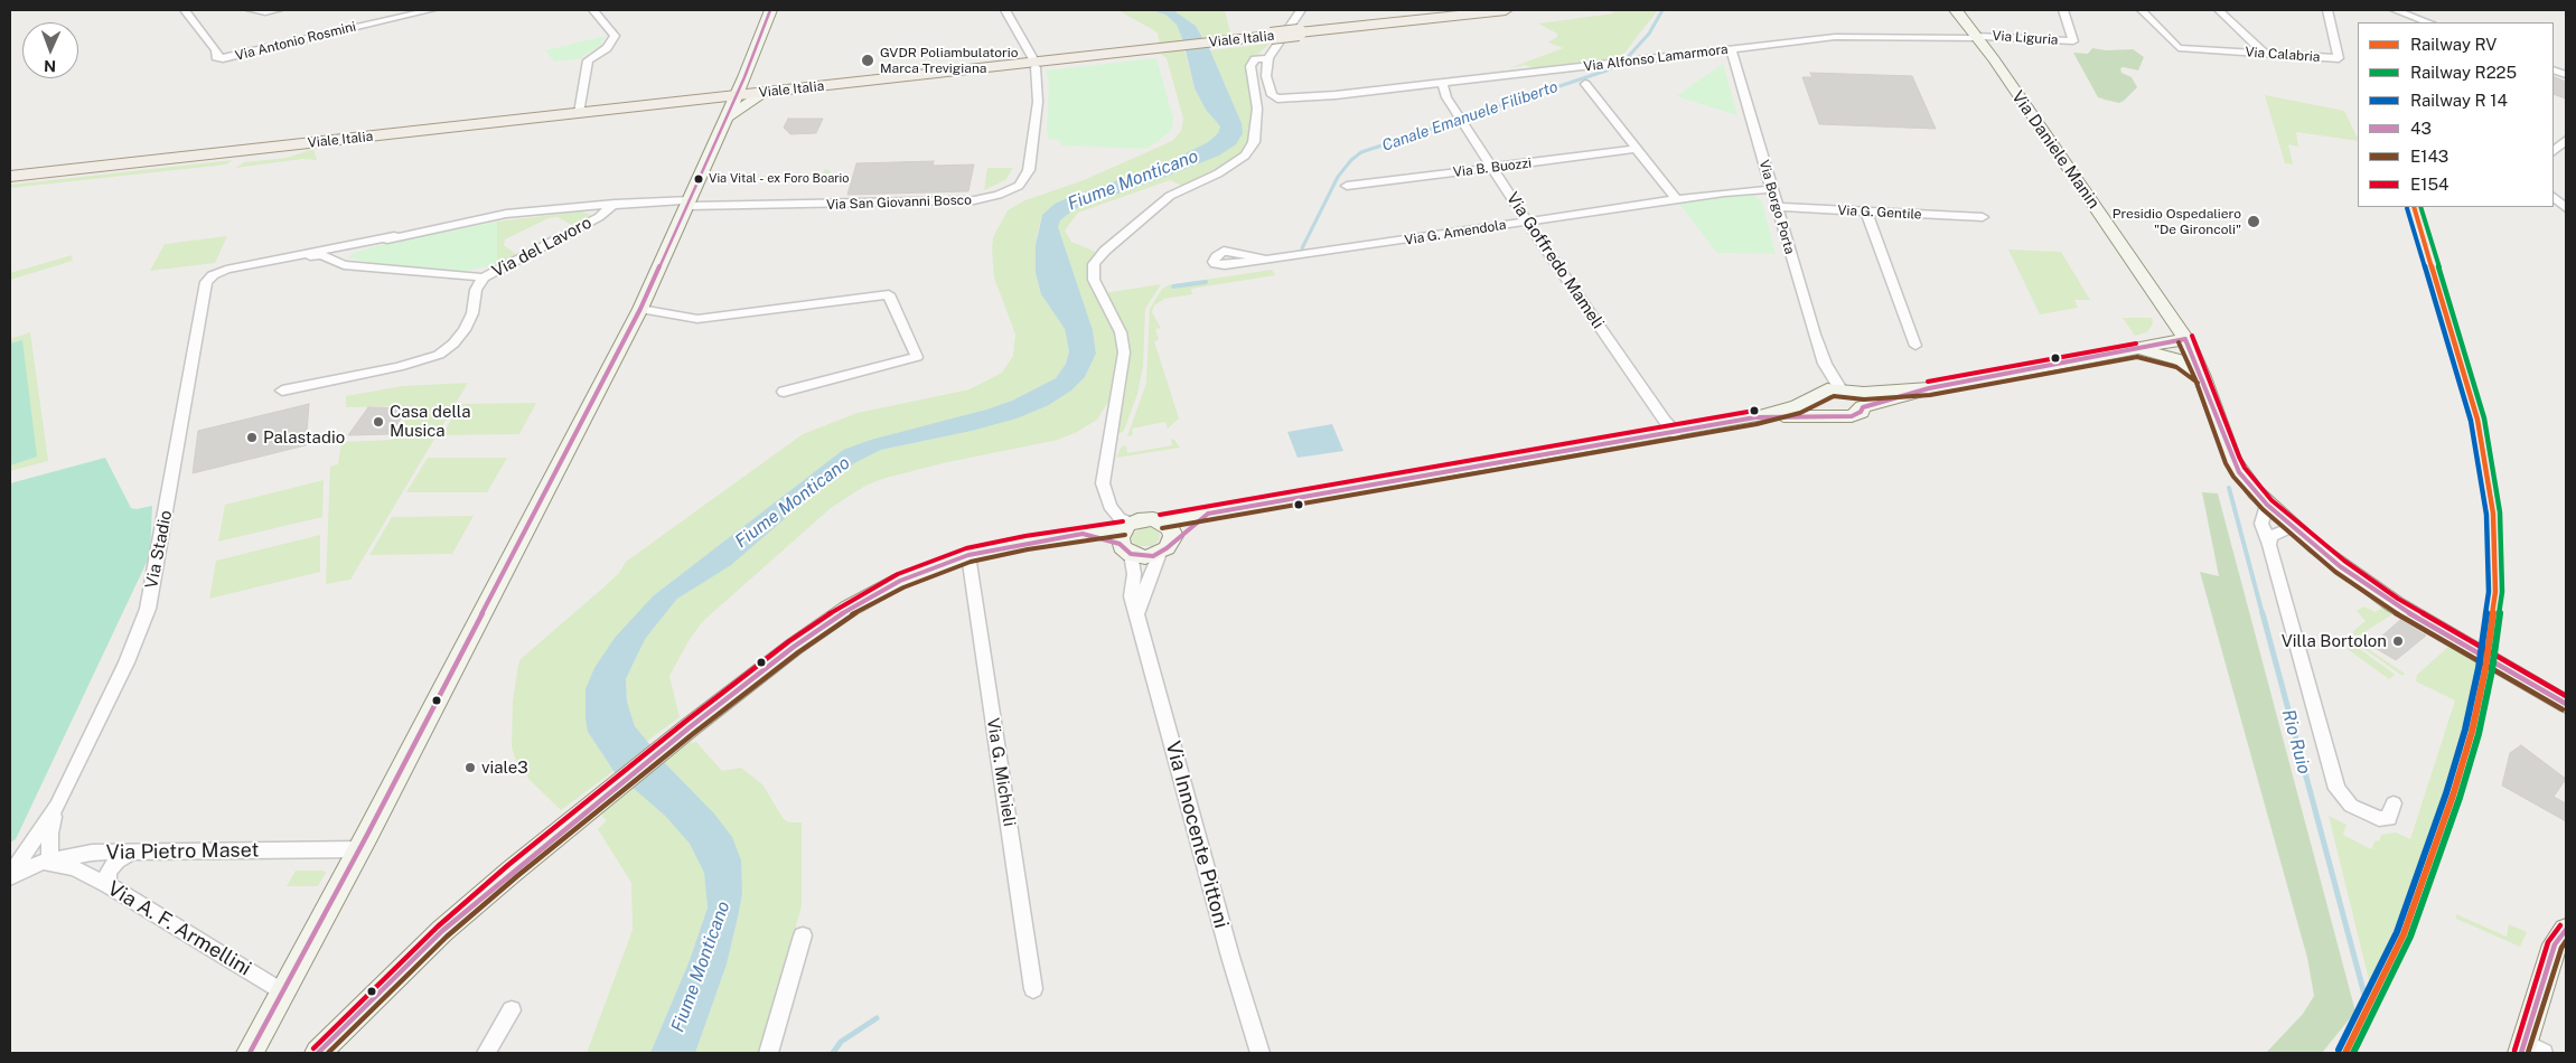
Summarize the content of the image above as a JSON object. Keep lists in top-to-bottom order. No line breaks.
{"streets":{"main road":["Viale Italia"],"street":["Via Liguria","Via Antonio Rosmini","Via Calabria","Via Alfonso Lamarmora","Via Daniele Manin","Via B. Buozzi","Via San Giovanni Bosco","Via Borgo Porta","Via G. Gentile","Via G. Amendola","Via del Lavoro","Via Goffredo Mameli","Via Stadio","Via G. Michieli","Via Innocente Pittoni","Via Pietro Maset","Via A. F. Armellini"]},"crossings":[["Via Liguria","Via Alfonso Lamarmora"],["Via Liguria","Via Daniele Manin"],["Via Alfonso Lamarmora","Via Daniele Manin"],["Via Alfonso Lamarmora","Via Borgo Porta"],["Via Alfonso Lamarmora","Via Goffredo Mameli"],["Via B. Buozzi","Via Goffredo Mameli"],["Via San Giovanni Bosco","Via del Lavoro"],["Via Borgo Porta","Via G. Gentile"],["Via Borgo Porta","Via G. Amendola"],["Via G. Amendola","Via Goffredo Mameli"],["Via Stadio","Via Pietro Maset"],["Via Stadio","Via A. F. Armellini"],["Via Pietro Maset","Via A. F. Armellini"]],"water":["Canale Emanuele Filiberto","Fiume Monticano","Rio Ruio"],"places":["GVDR Poliambulatorio Marca Trevigiana","Via Vital - ex Foro Boario","Presidio Ospedaliero \"De Gironcoli\"","Casa della Musica","Palastadio","Villa Bortolon","viale3"],"lines":["transit line 43","rail line RV","rail line R225","transit line E154","transit line E143"],"legend":["Railway RV","Railway R225","Railway R 14","43","E143","E154"],"north":"bottom"}
